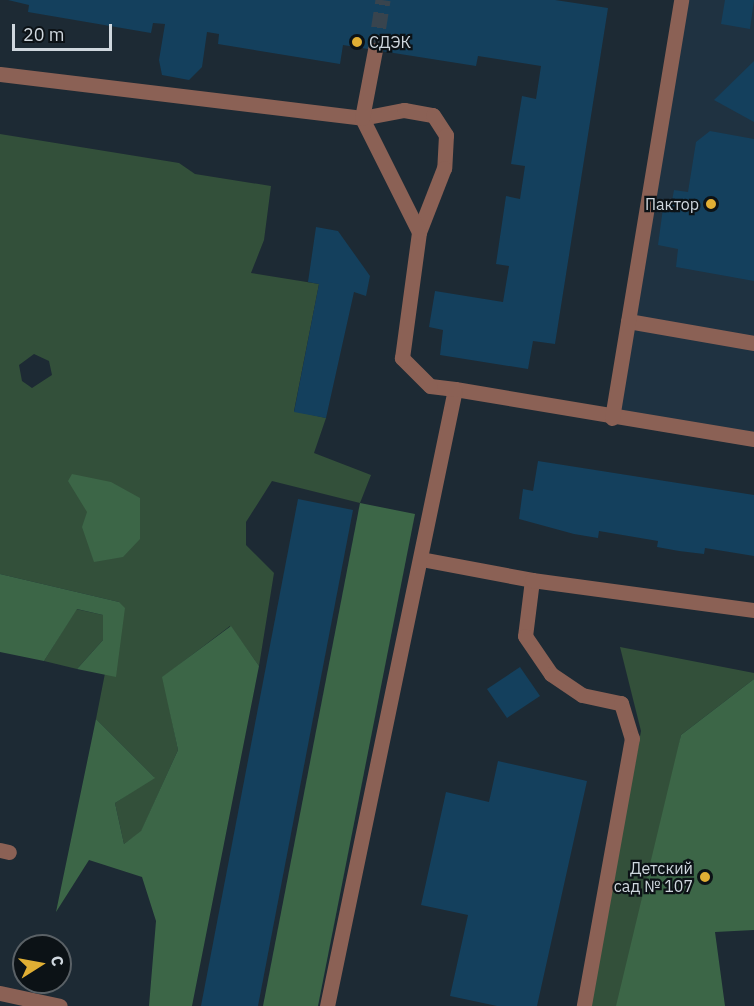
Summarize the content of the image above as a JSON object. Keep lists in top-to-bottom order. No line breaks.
{"places":["СДЭК","Пактор","Детский сад № 107"],"scale_bar":"20 m","north":"right"}
